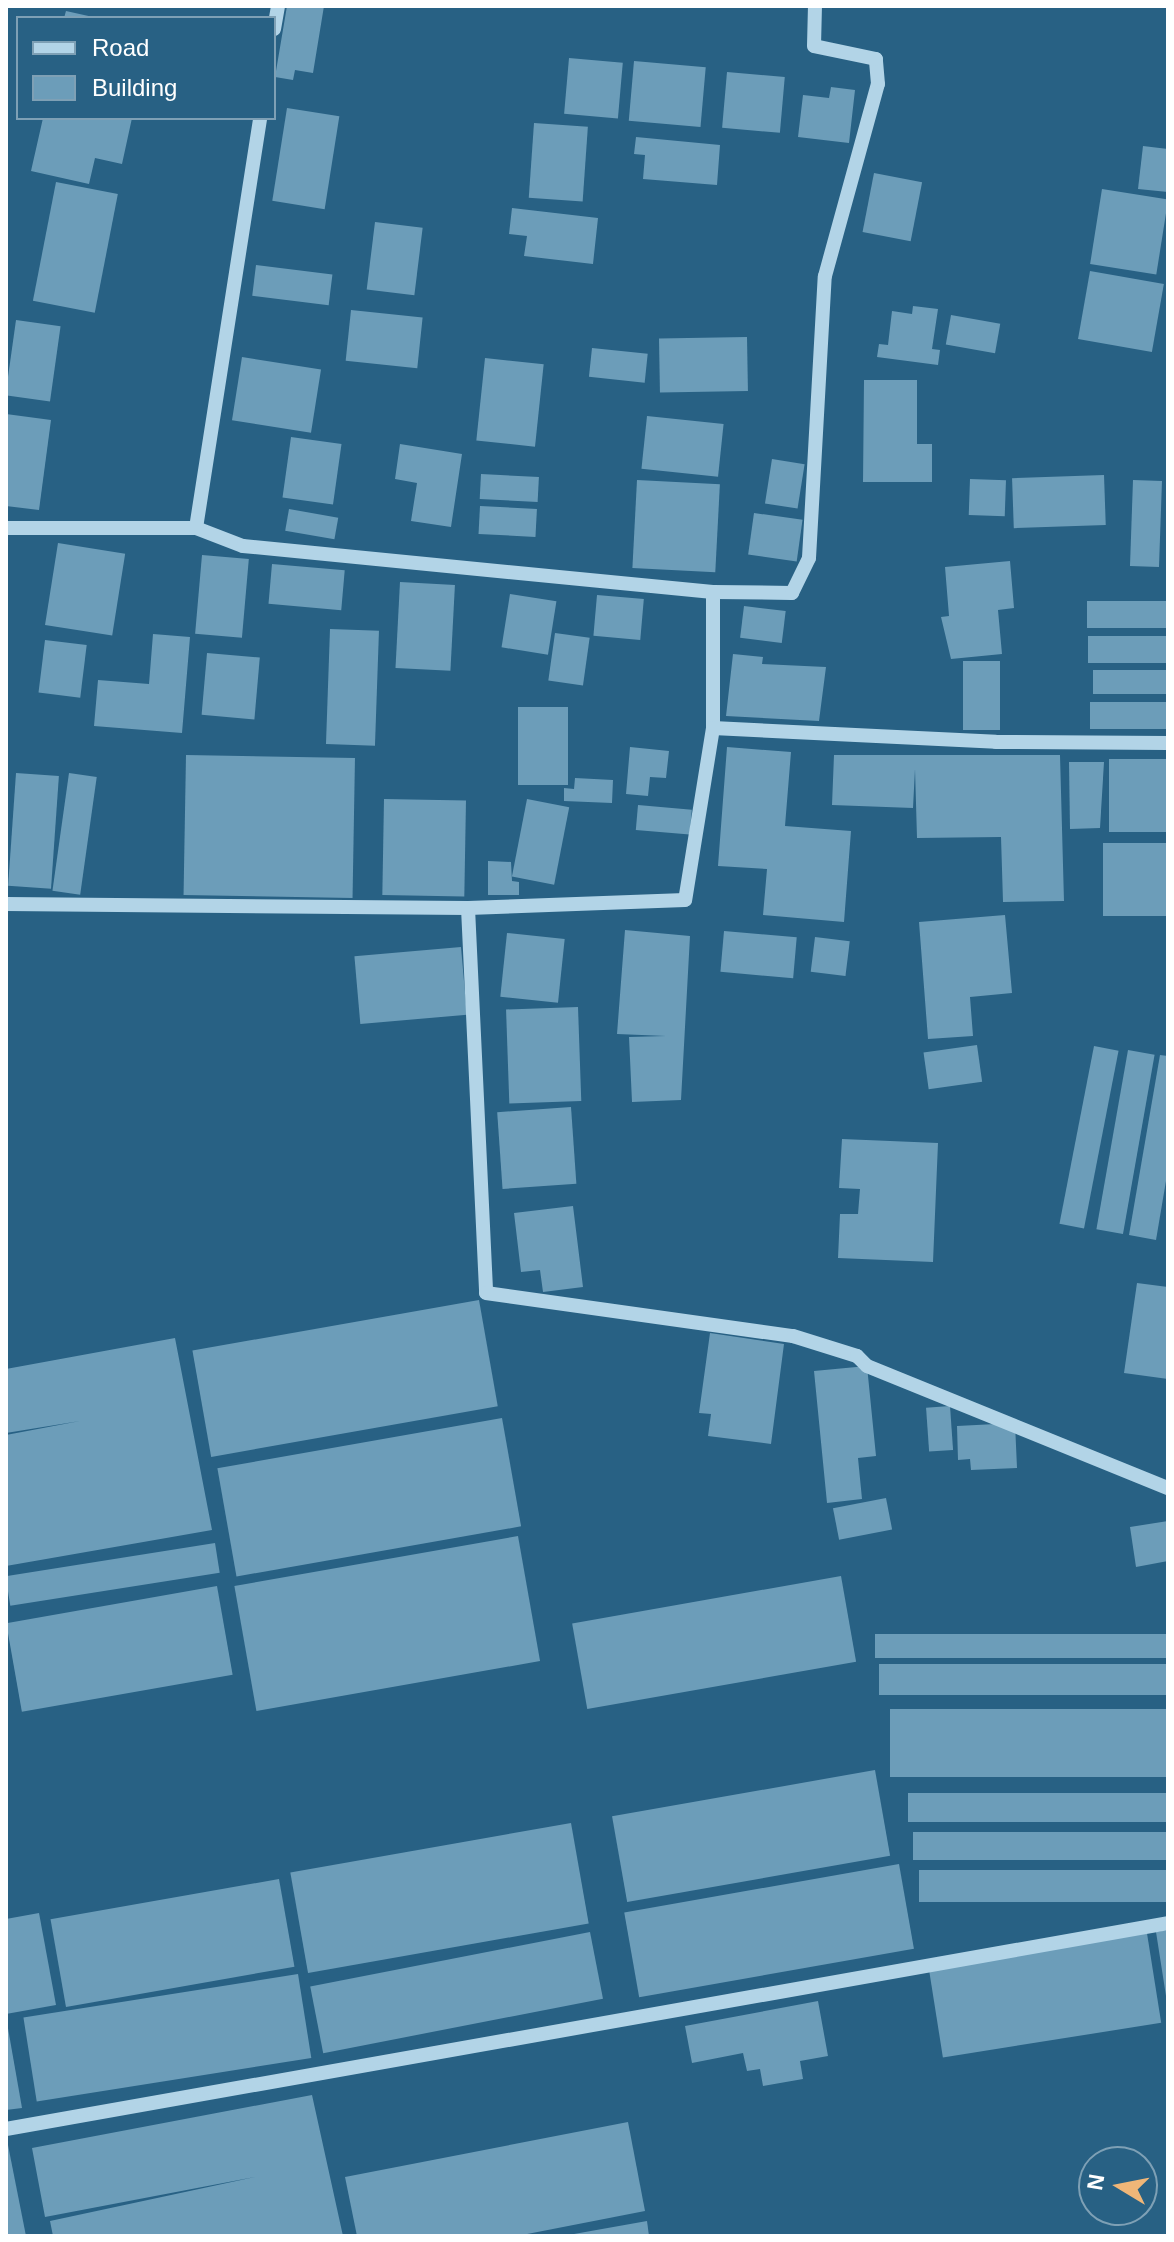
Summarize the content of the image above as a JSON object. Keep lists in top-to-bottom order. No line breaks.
{"legend":["Road","Building"],"north":"left"}
